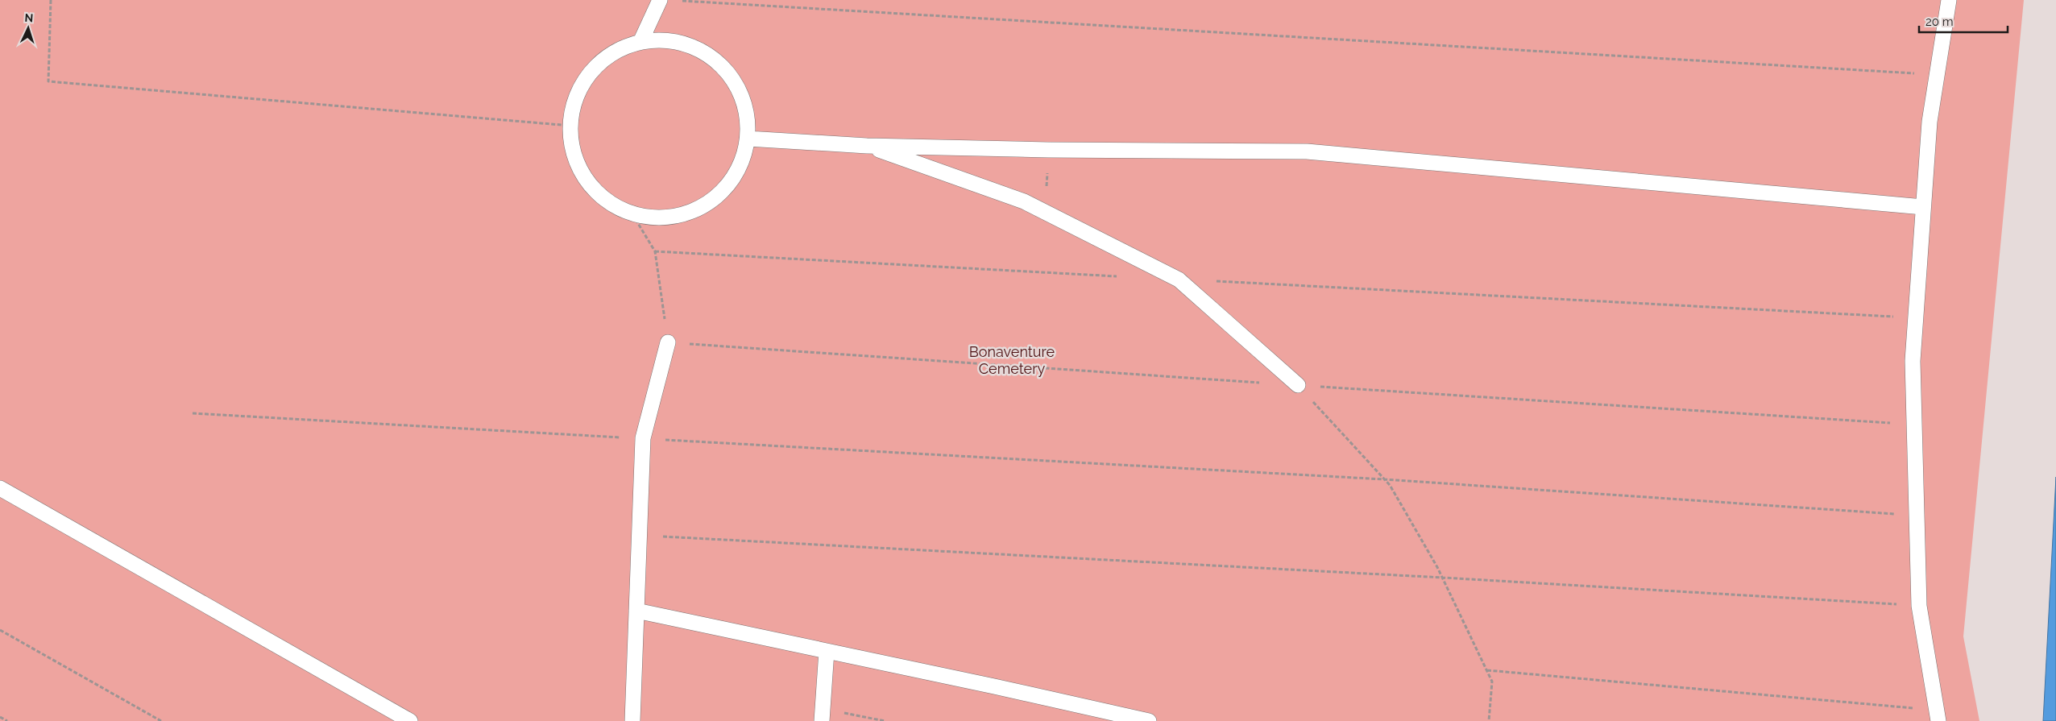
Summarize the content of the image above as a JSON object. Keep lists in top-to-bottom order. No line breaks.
{"parks":["Bonaventure Cemetery"],"scale_bar":"20 m","north":"top"}
